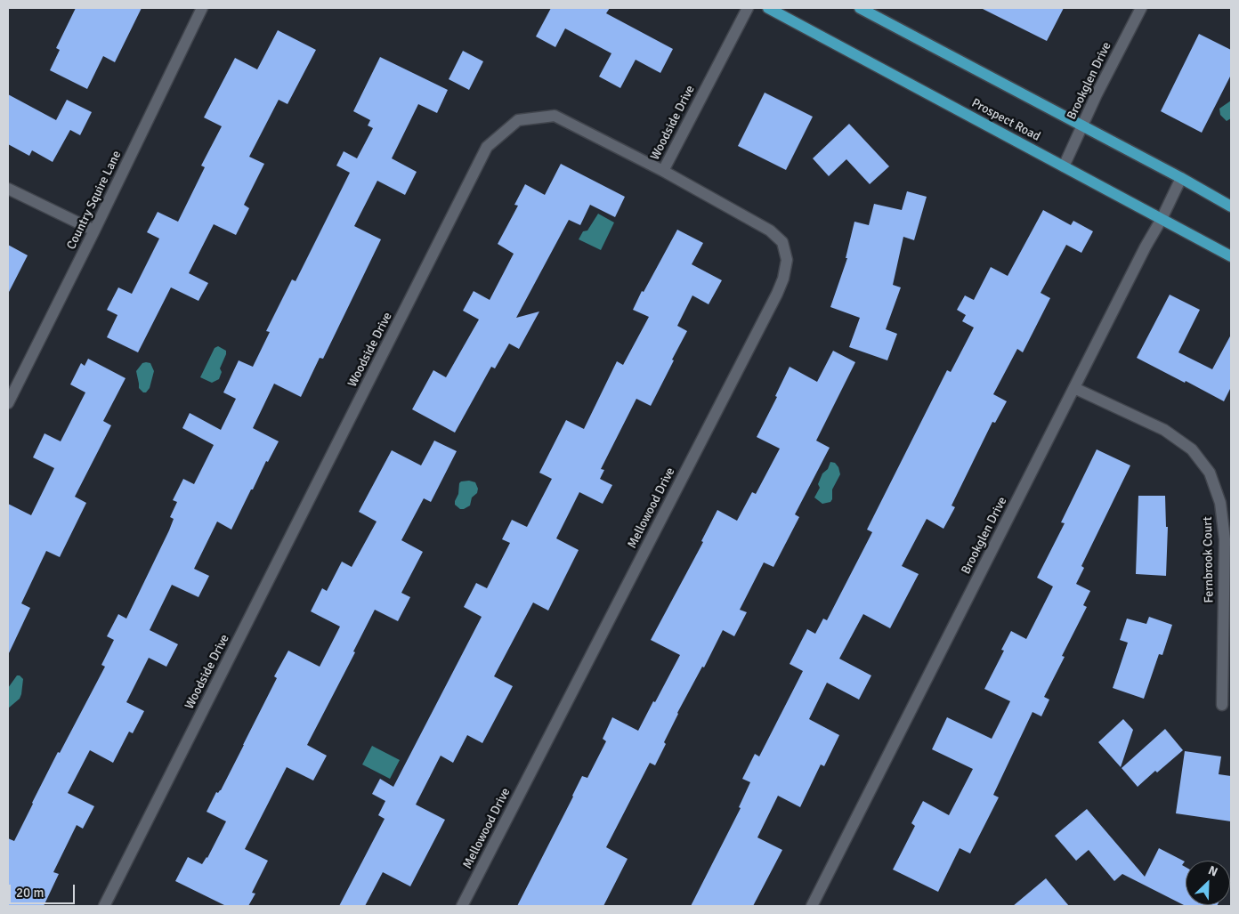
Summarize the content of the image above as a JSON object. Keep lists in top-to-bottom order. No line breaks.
{"streets":{"main road":["Prospect Road"],"street":["Brookglen Drive","Woodside Drive","Country Squire Lane","Mellowood Drive","Fernbrook Court"]},"crossings":[["Brookglen Drive","Prospect Road"],["Brookglen Drive","Fernbrook Court"],["Woodside Drive","Mellowood Drive"]],"scale_bar":"20 m","north":"top right"}
